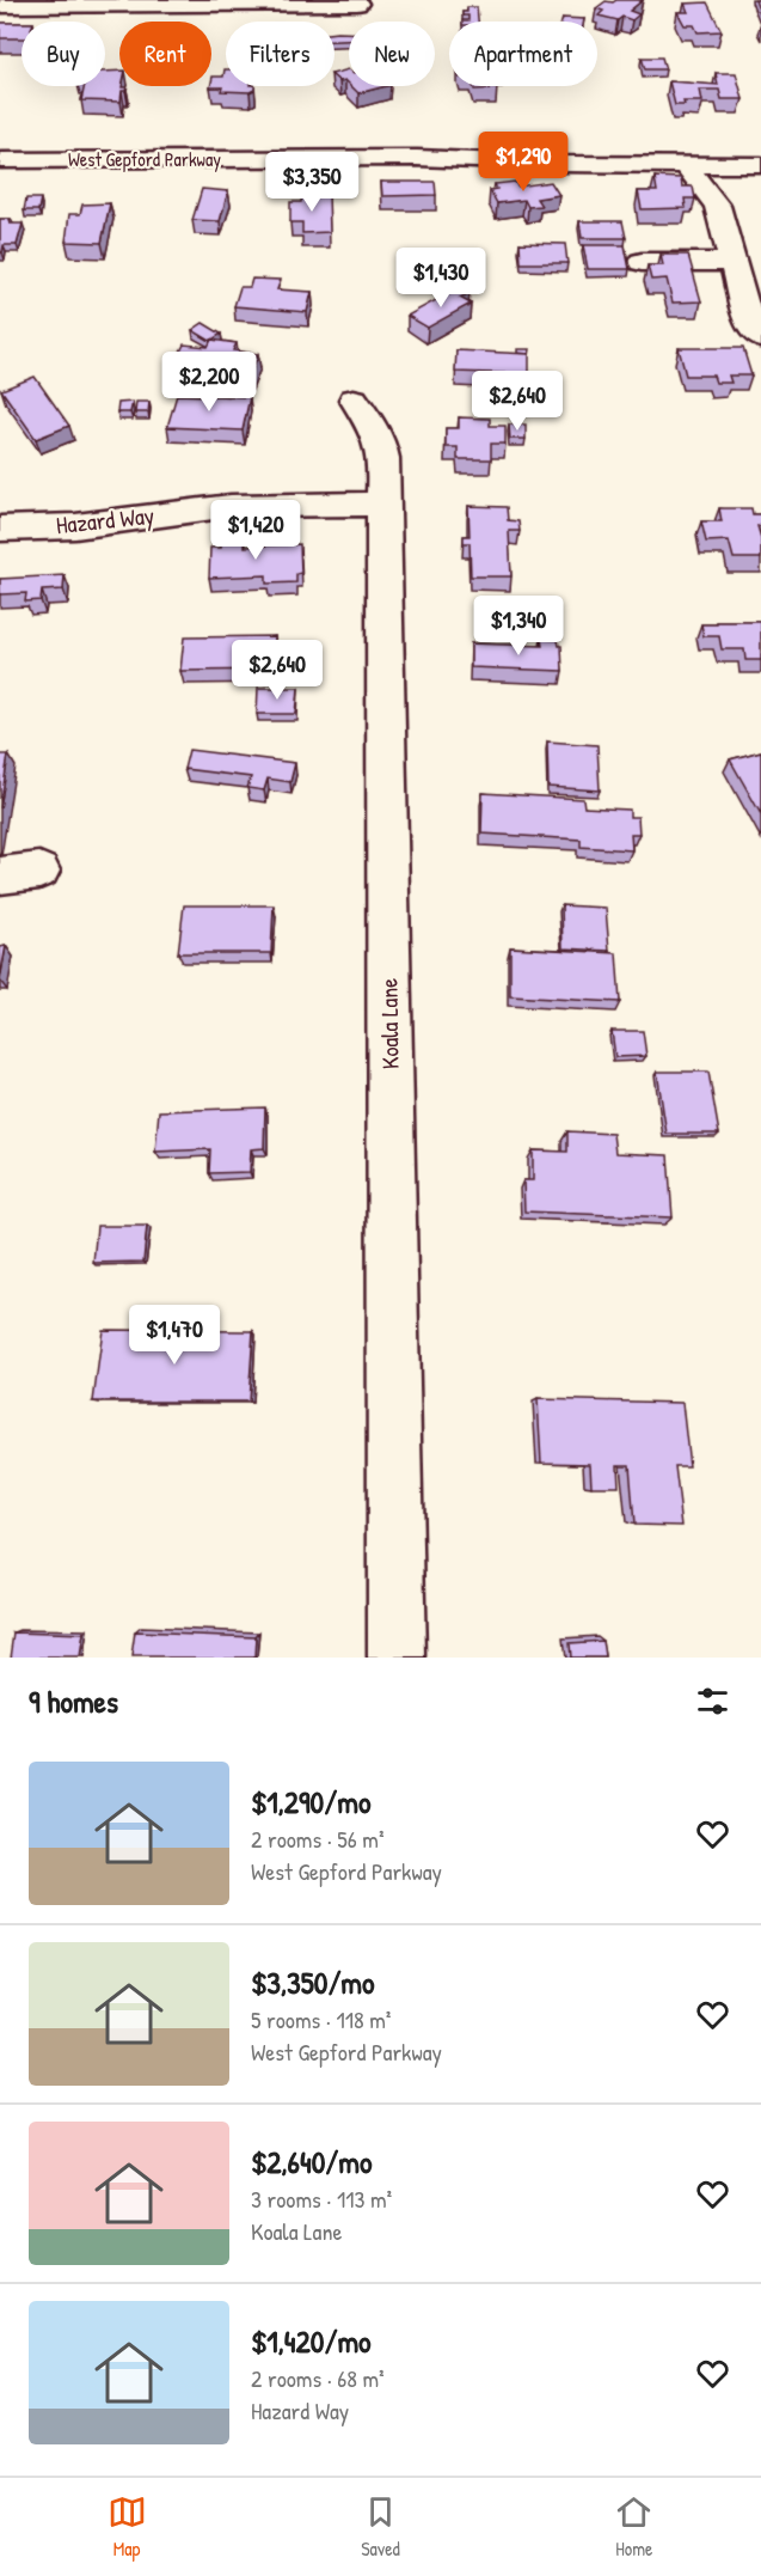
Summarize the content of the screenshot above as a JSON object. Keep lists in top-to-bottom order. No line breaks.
{"streets":{"street":["West Gepford Parkway","Hazard Way","Koala Lane"]},"crossings":[["Hazard Way","Koala Lane"]],"page":{"chip":["Buy","Rent","Filters","New","Apartment"],"price":["$1,290","$3,350","$1,430","$2,200","$2,640","$1,420","$1,340","$2,640","$1,470"],"heading":"9 homes","list":[{"name":"$1,290/mo","note":"2 rooms · 56 m² · West Gepford Parkway"},{"name":"$3,350/mo","note":"5 rooms · 118 m² · West Gepford Parkway"},{"name":"$2,640/mo","note":"3 rooms · 113 m² · Koala Lane"},{"name":"$1,420/mo","note":"2 rooms · 68 m² · Hazard Way"}],"tabs":["Map","Saved","Home"]}}
